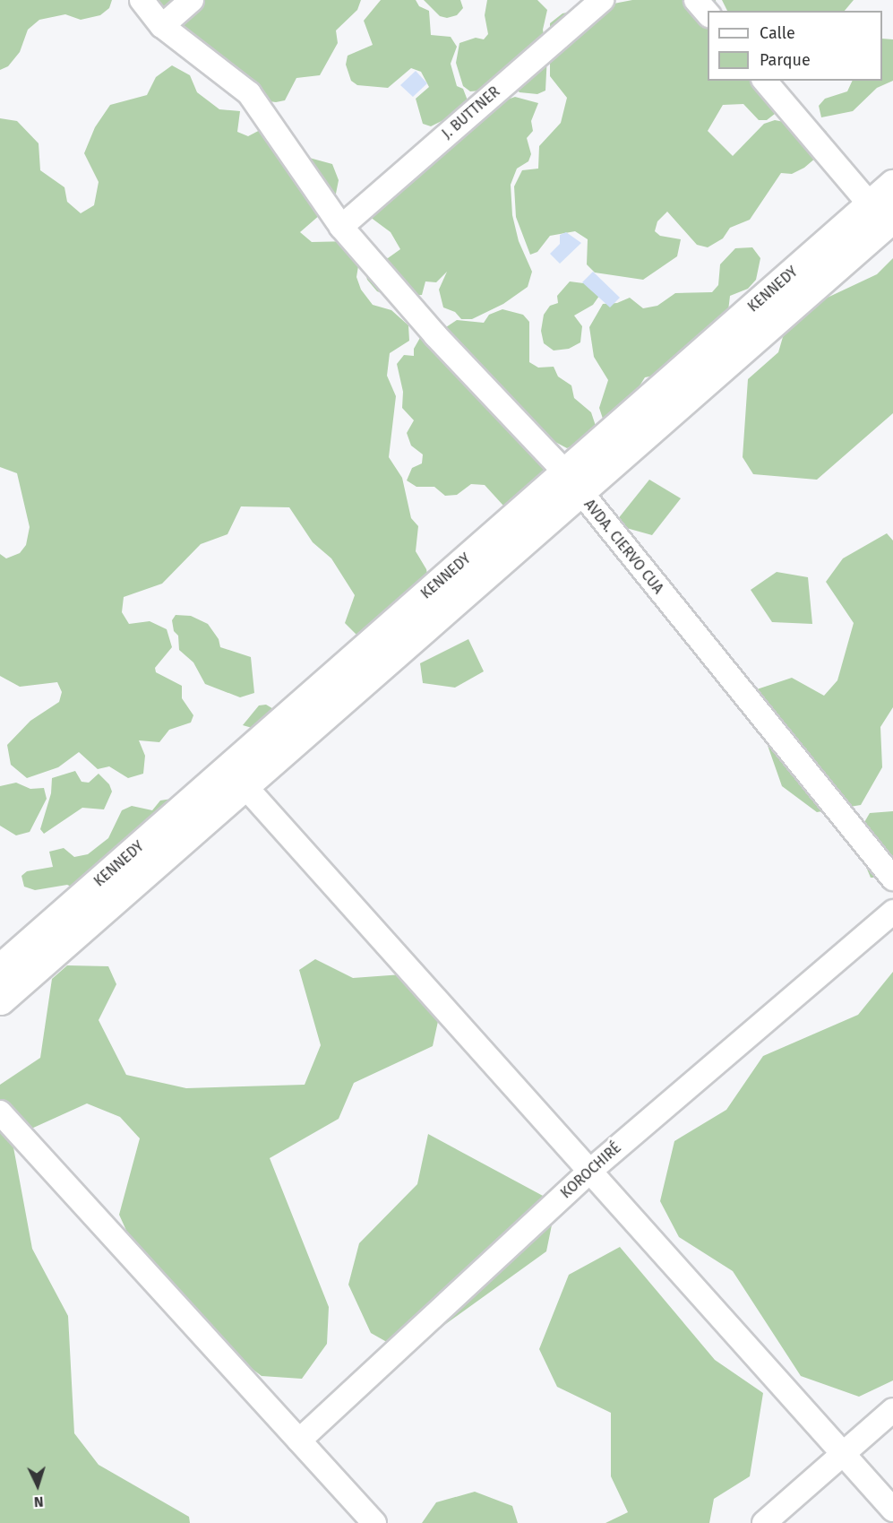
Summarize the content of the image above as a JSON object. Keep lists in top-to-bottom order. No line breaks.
{"streets":{"main road":["KENNEDY"],"street":["J. BUTTNER","AVDA. CIERVO CUA","KOROCHIRÉ"]},"crossings":[["J. BUTTNER","AVDA. CIERVO CUA"],["KENNEDY","AVDA. CIERVO CUA"]],"legend":["Calle","Parque"],"north":"bottom"}
